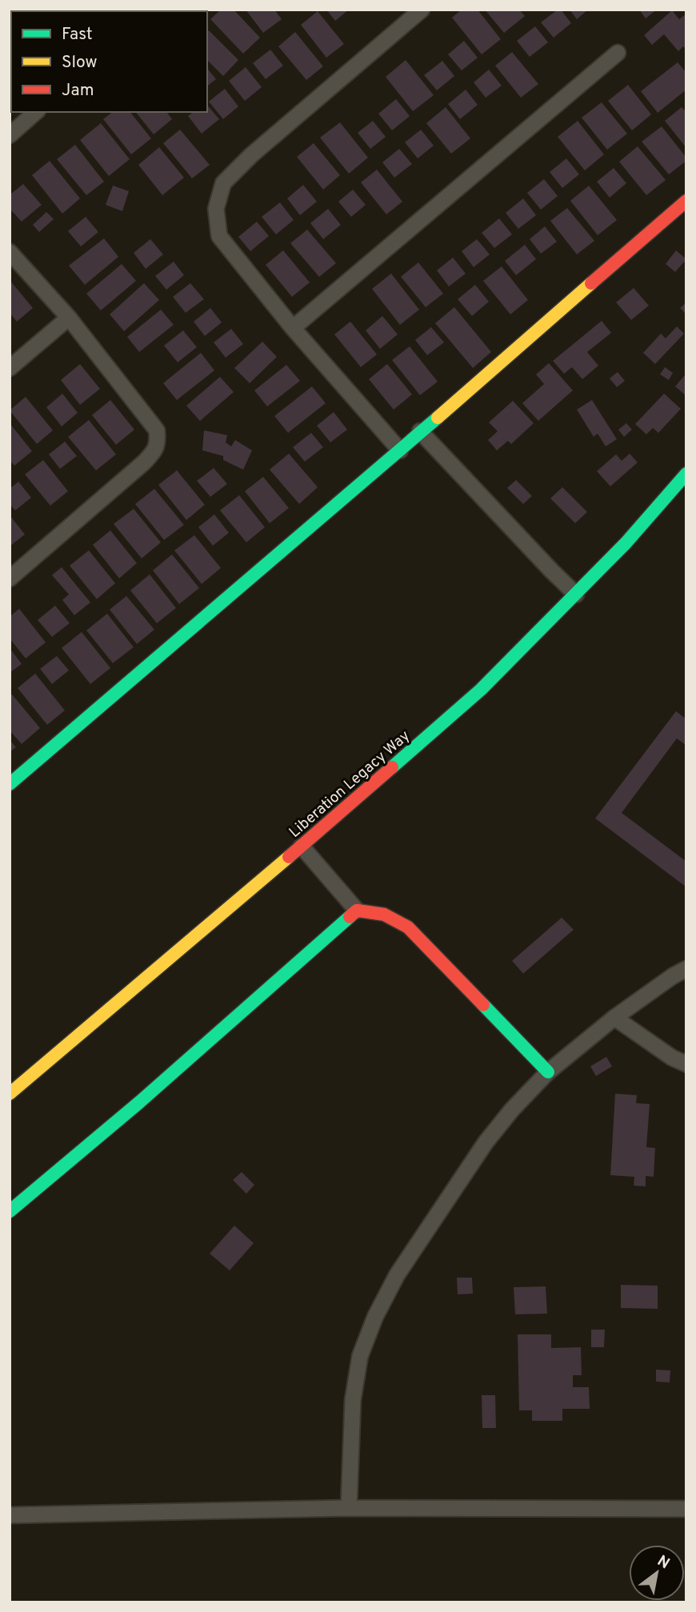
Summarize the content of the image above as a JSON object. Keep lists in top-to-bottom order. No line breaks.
{"streets":{"street":["Liberation Legacy Way"]},"legend":["Fast","Slow","Jam"],"north":"top right"}
